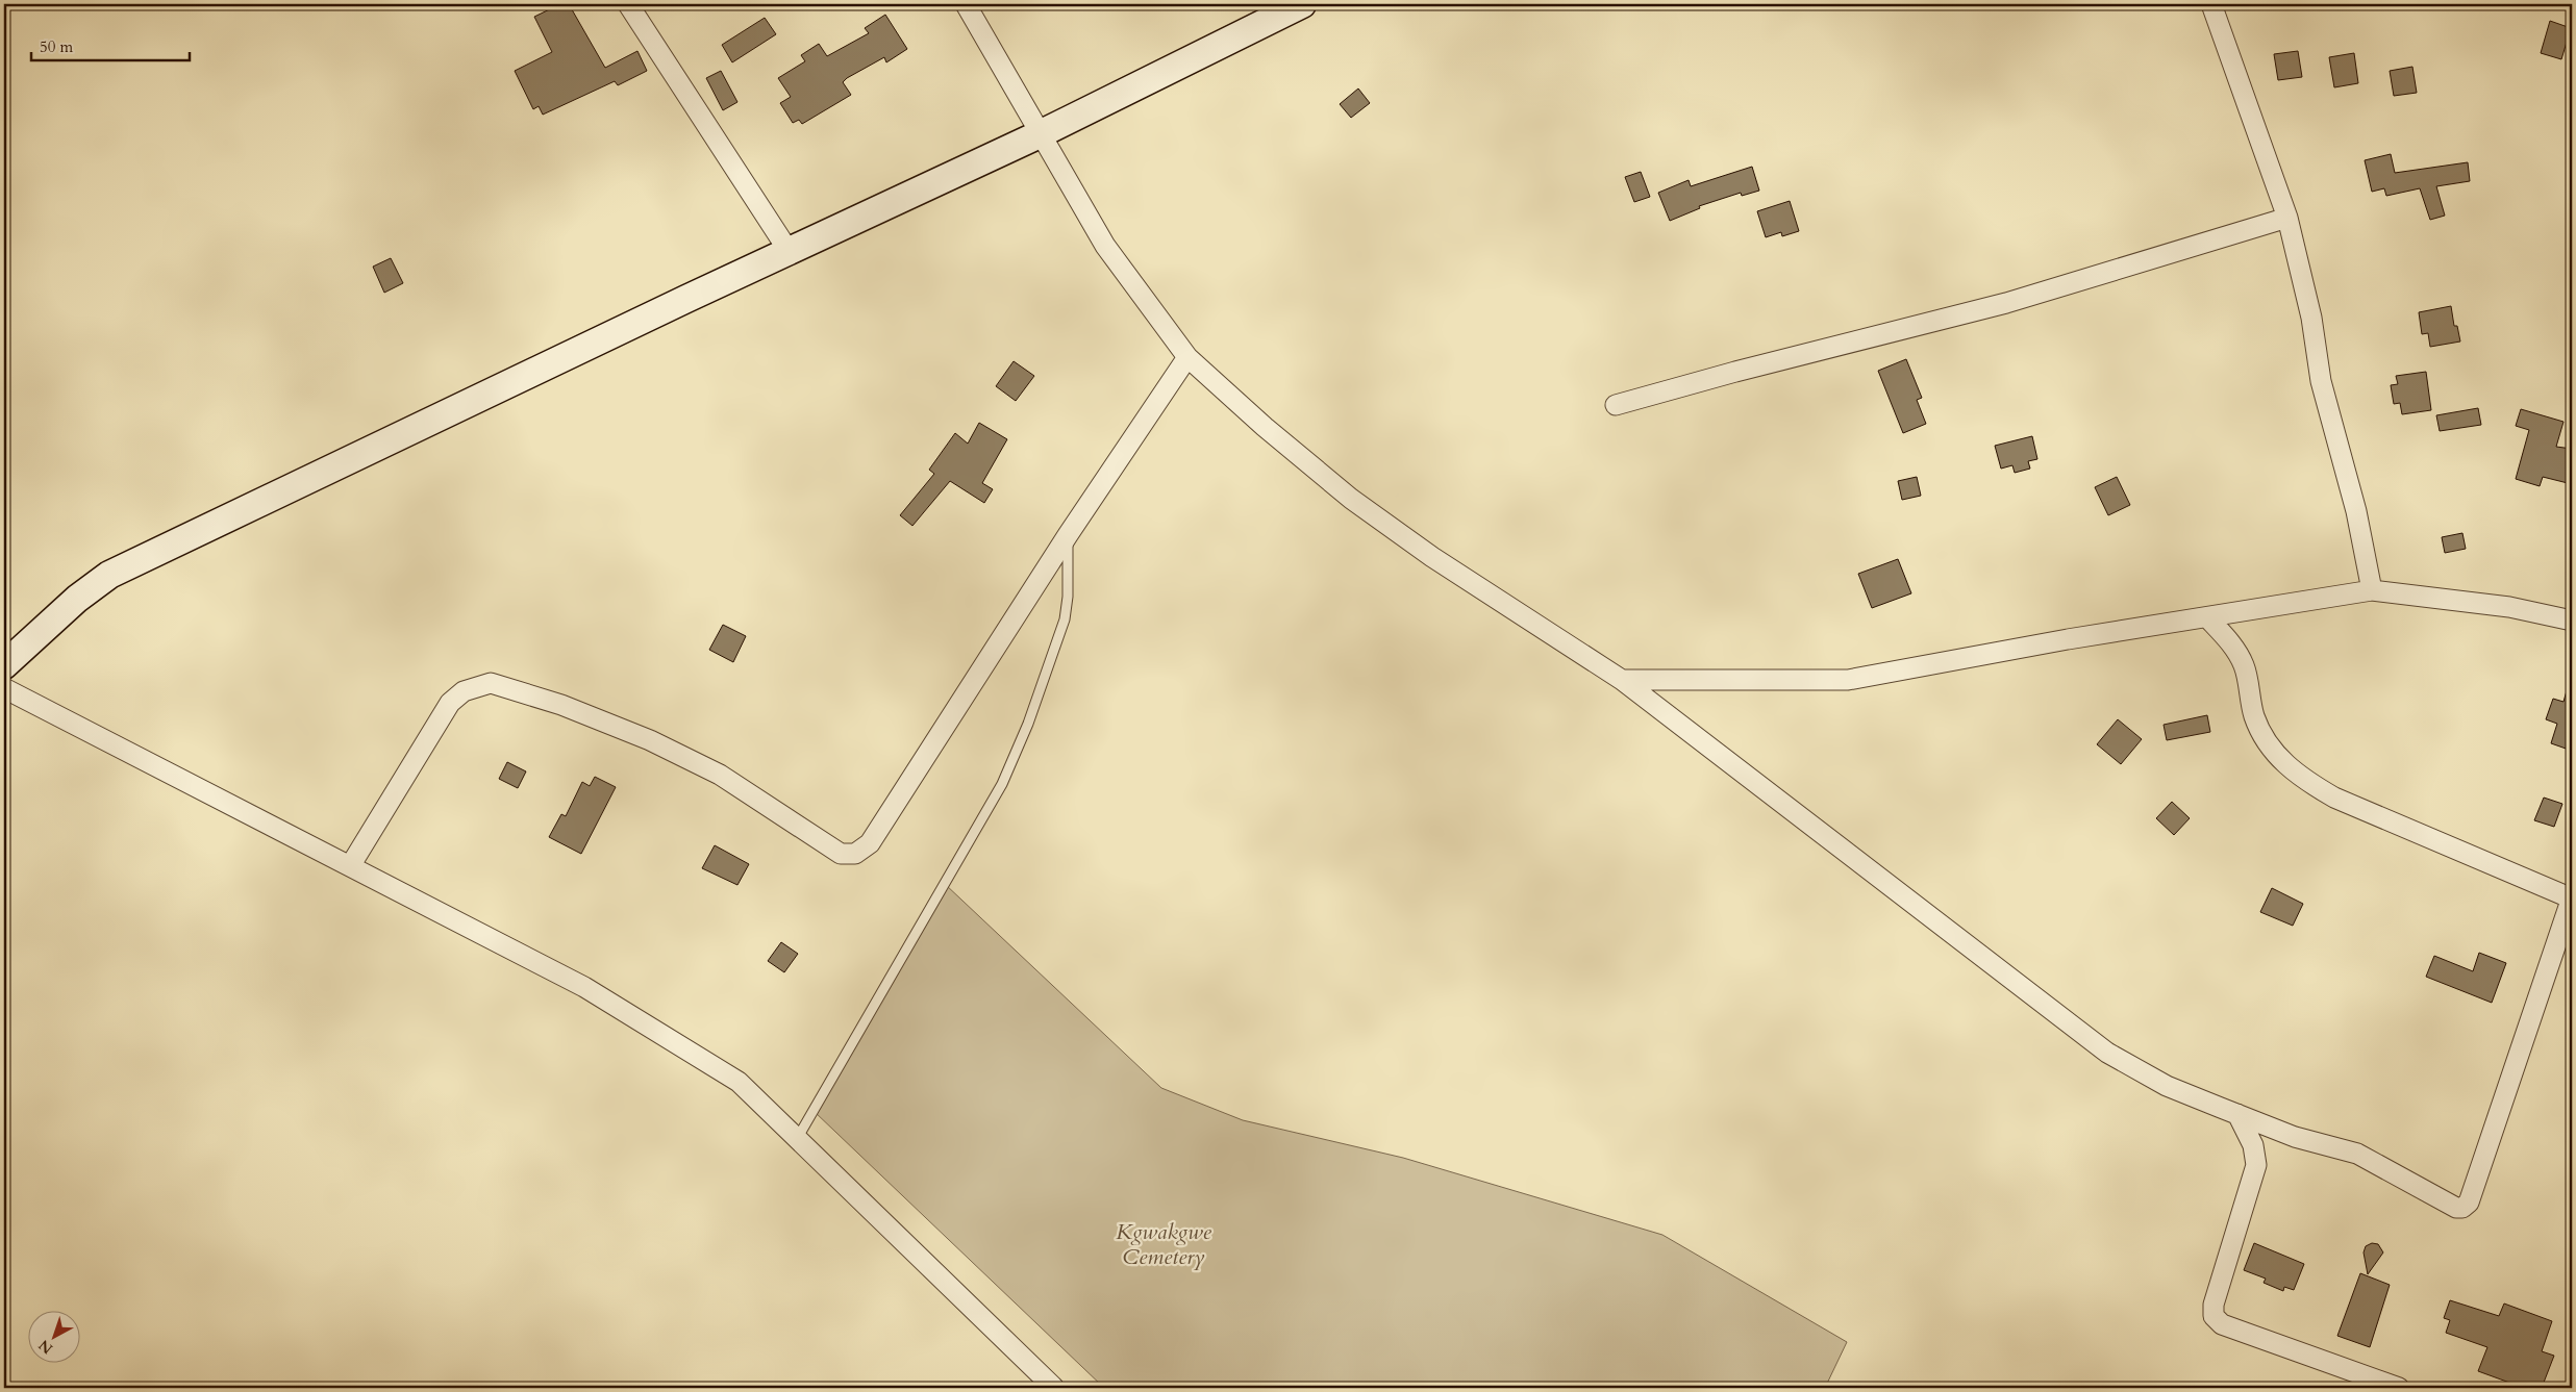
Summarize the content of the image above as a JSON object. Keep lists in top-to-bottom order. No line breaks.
{"parks":["Kgwakgwe Cemetery"],"scale_bar":"50 m","north":"bottom left"}
